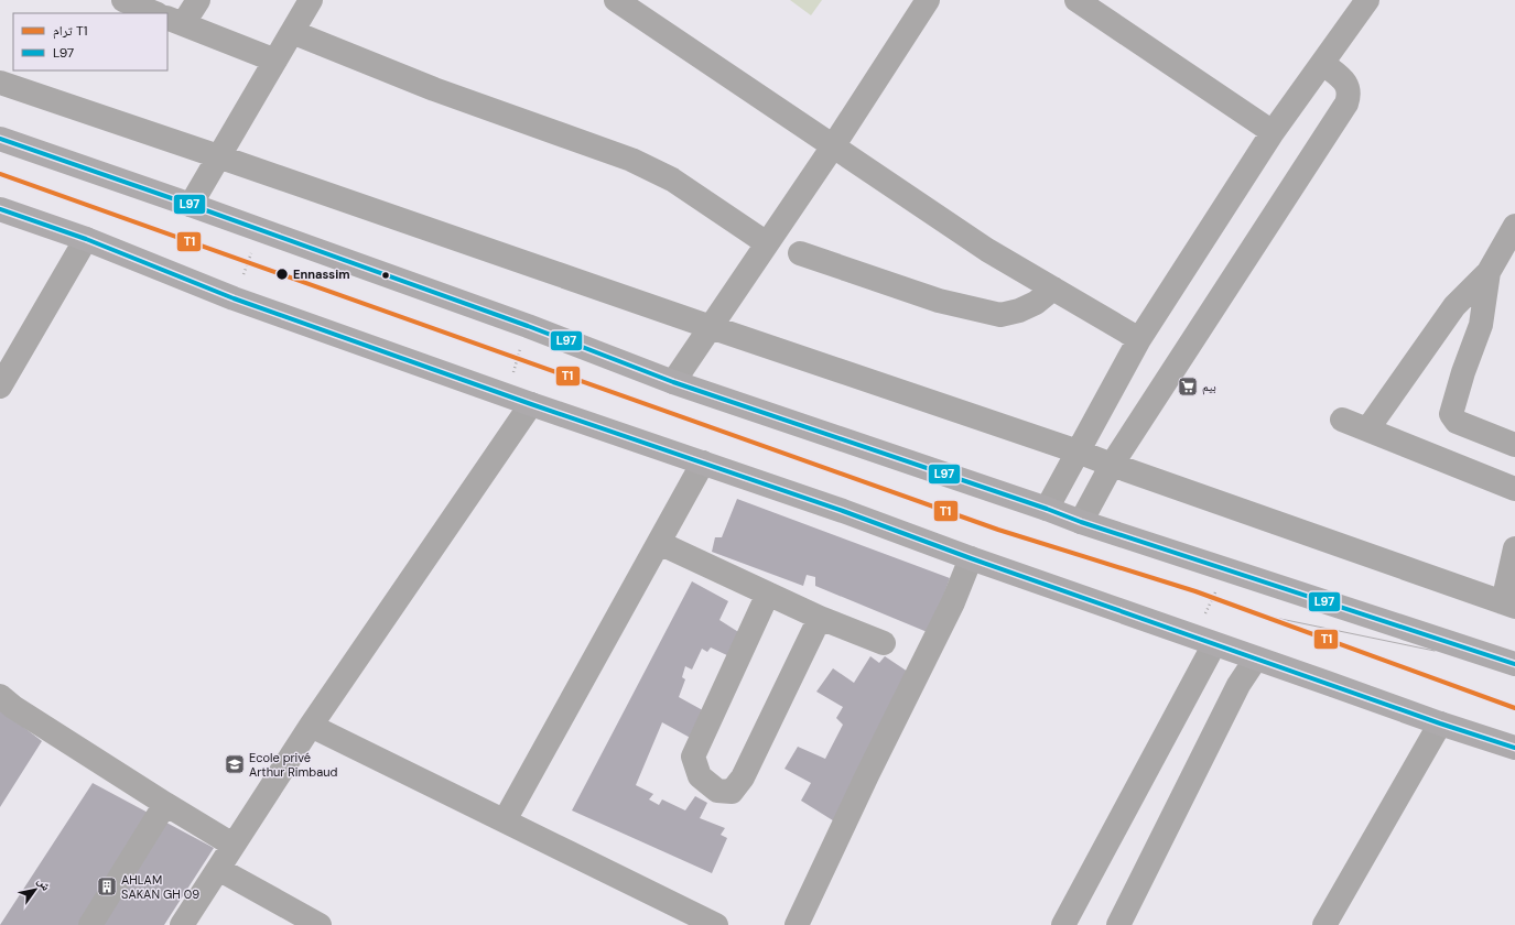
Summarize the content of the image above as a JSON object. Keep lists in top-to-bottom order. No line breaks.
{"places":{"other":["Ennassim"],"supermarket":["بيم"],"school or university":["Ecole privé Arthur Rimbaud"],"building":["AHLAM SAKAN GH 09"]},"lines":["transit line L97","tram line T1"],"legend":["ترام T1","L97"],"north":"top right"}
